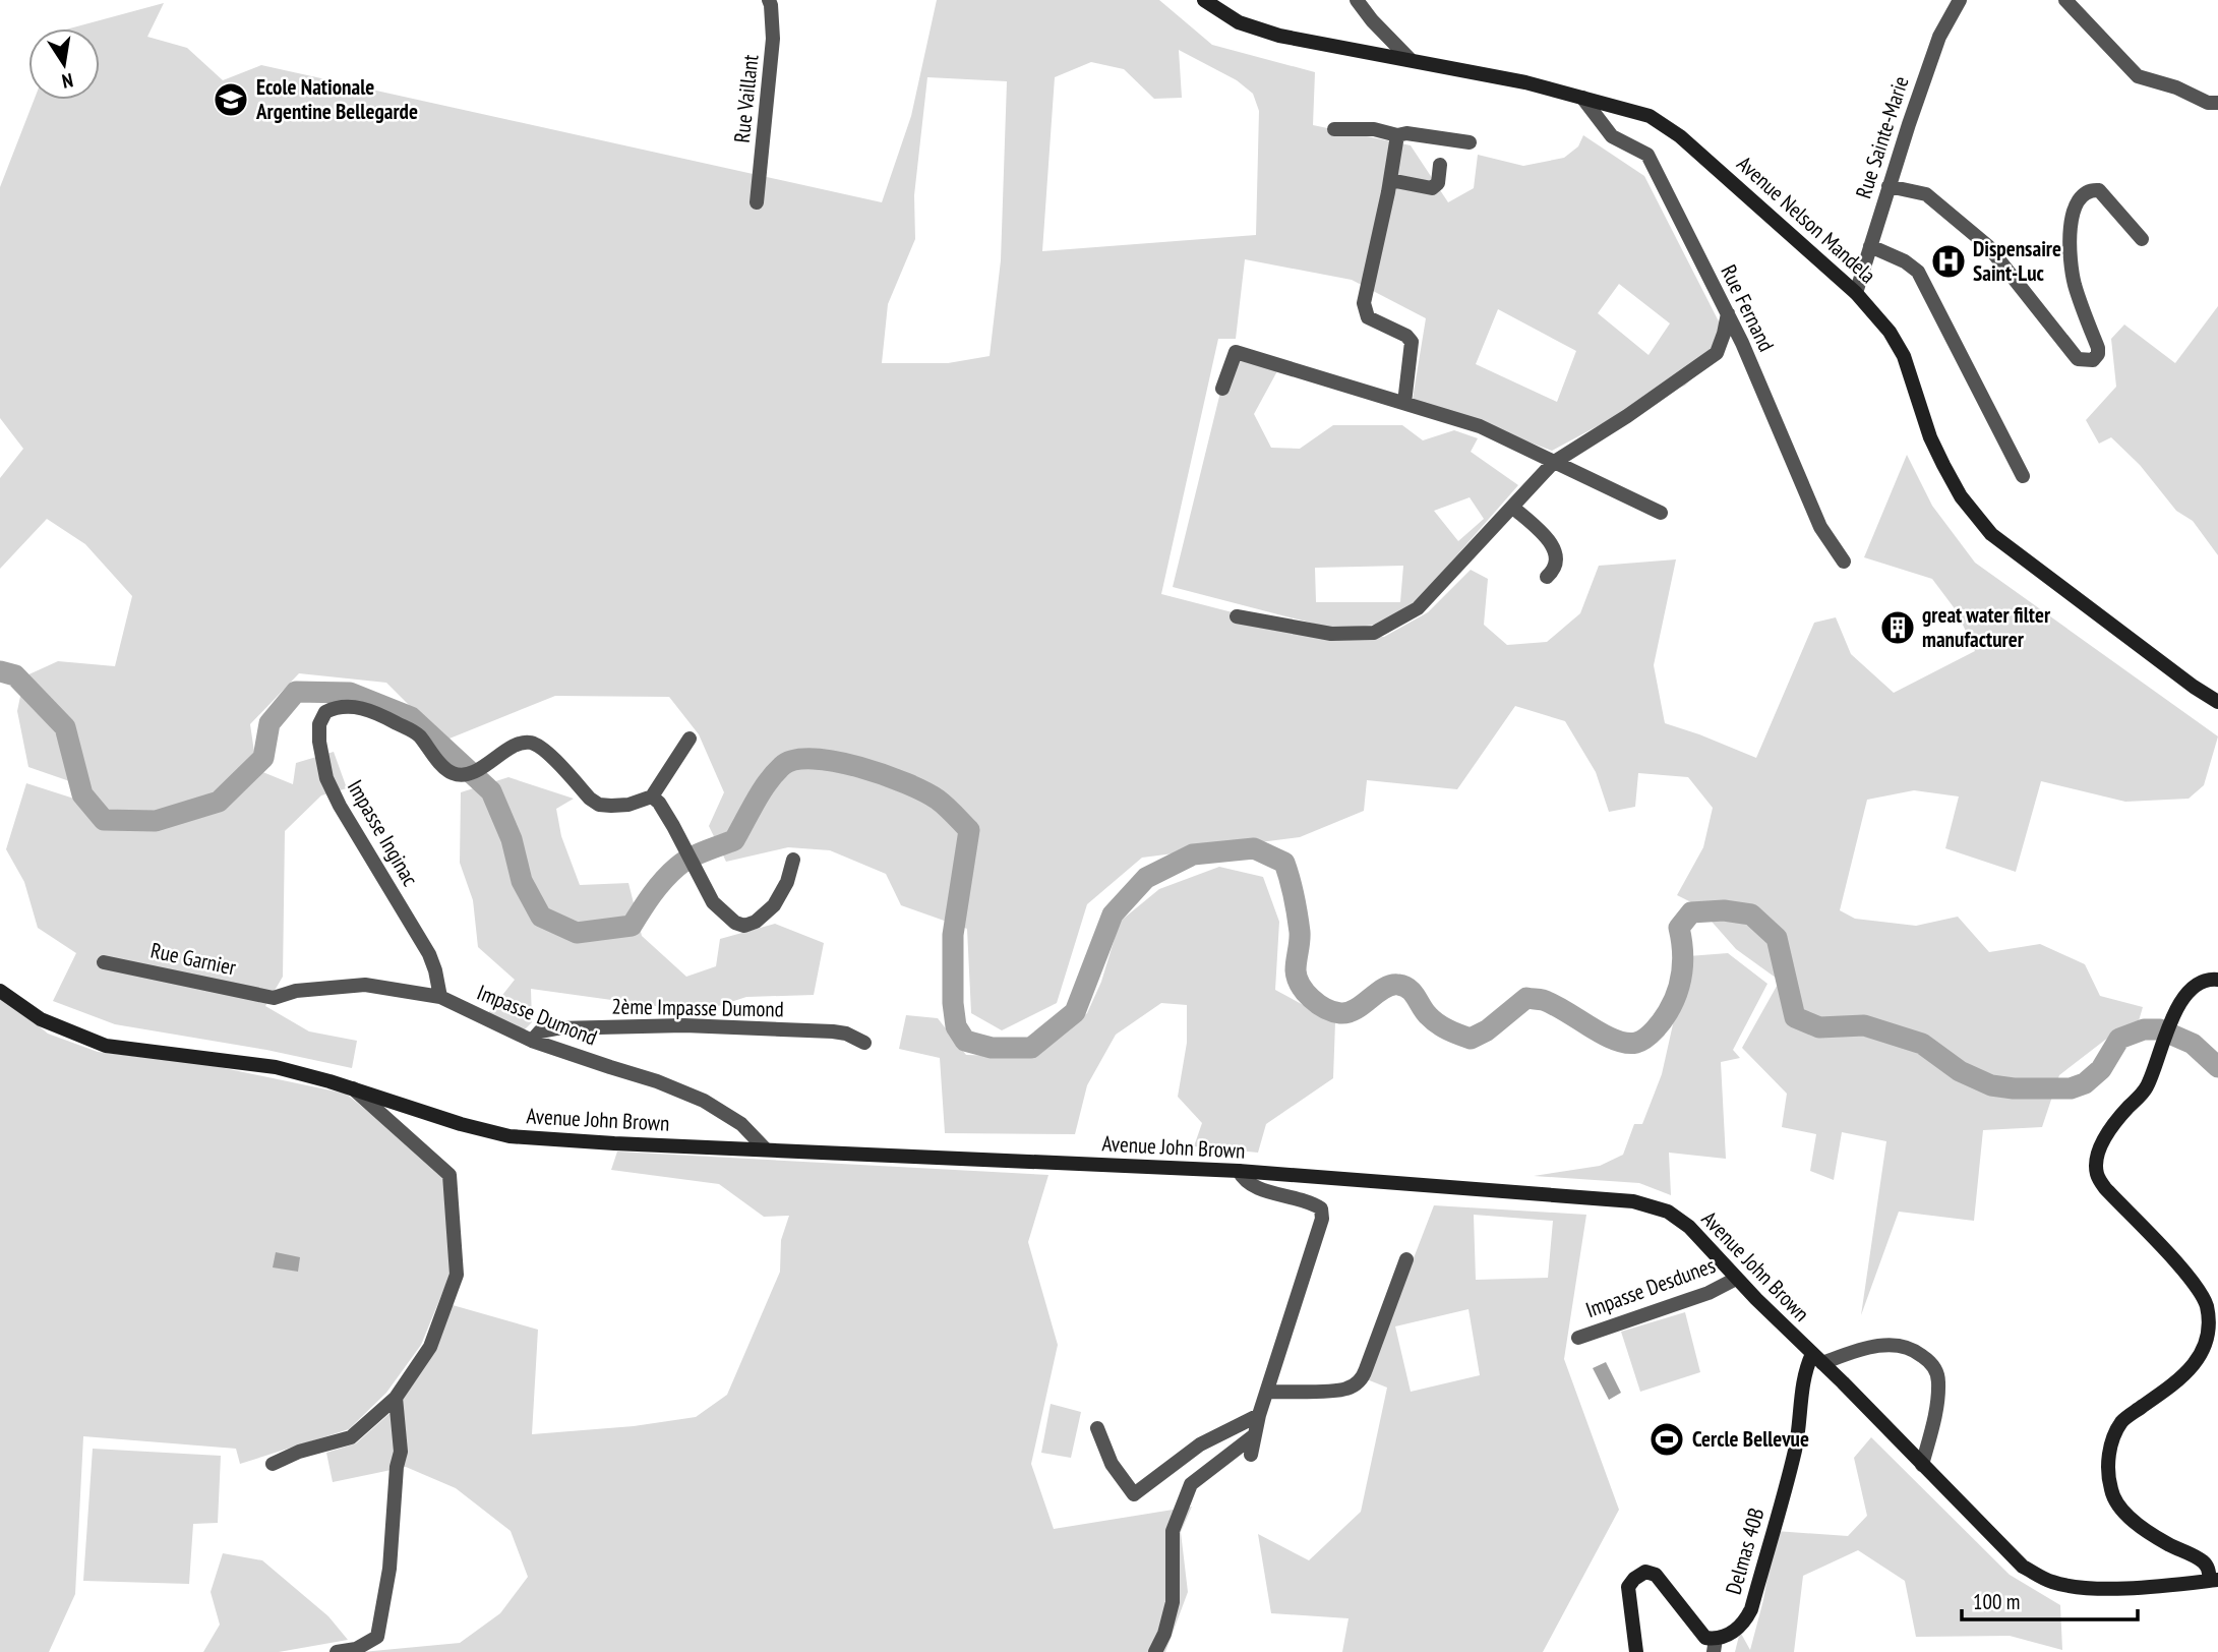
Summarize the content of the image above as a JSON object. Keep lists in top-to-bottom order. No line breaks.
{"streets":{"street":["Rue Vaillant","Rue Sainte-Marie","Avenue Nelson Mandela","Rue Fernand","Impasse Inginac","Rue Garnier","2ème Impasse Dumond","Impasse Dumond","Avenue John Brown","Impasse Desdunes","Delmas 40B"]},"crossings":[["Rue Sainte-Marie","Avenue Nelson Mandela"],["Avenue Nelson Mandela","Rue Fernand"],["Impasse Inginac","Impasse Dumond"],["Rue Garnier","Impasse Dumond"],["2ème Impasse Dumond","Impasse Dumond"],["Impasse Dumond","Avenue John Brown"],["Avenue John Brown","Impasse Desdunes"],["Avenue John Brown","Delmas 40B"]],"places":{"school or university":["Ecole Nationale Argentine Bellegarde"],"hospital":["Dispensaire Saint-Luc"],"building":["great water filter manufacturer"],"sports":["Cercle Bellevue"]},"scale_bar":"100 m","north":"bottom"}
